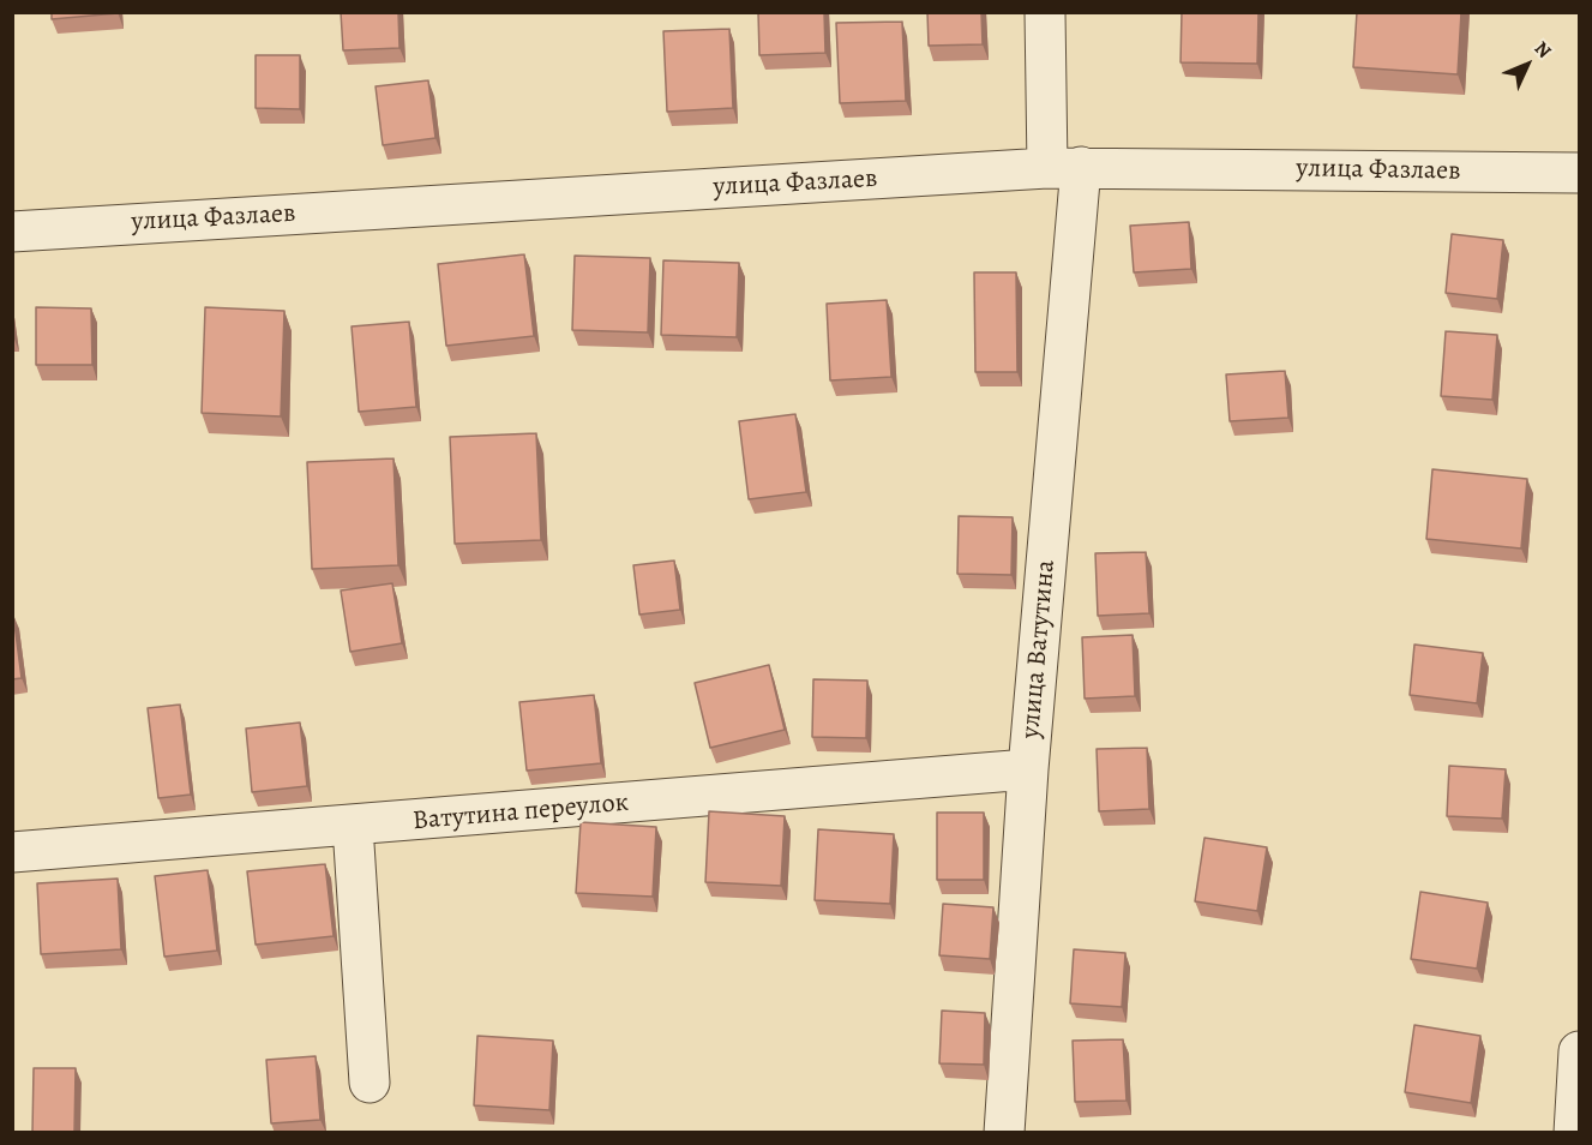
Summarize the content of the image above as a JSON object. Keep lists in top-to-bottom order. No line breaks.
{"streets":{"street":["улица Фазлаев","улица Ватутина","Ватутина переулок"]},"crossings":[["улица Фазлаев","улица Ватутина"],["улица Ватутина","Ватутина переулок"]],"north":"top right"}
